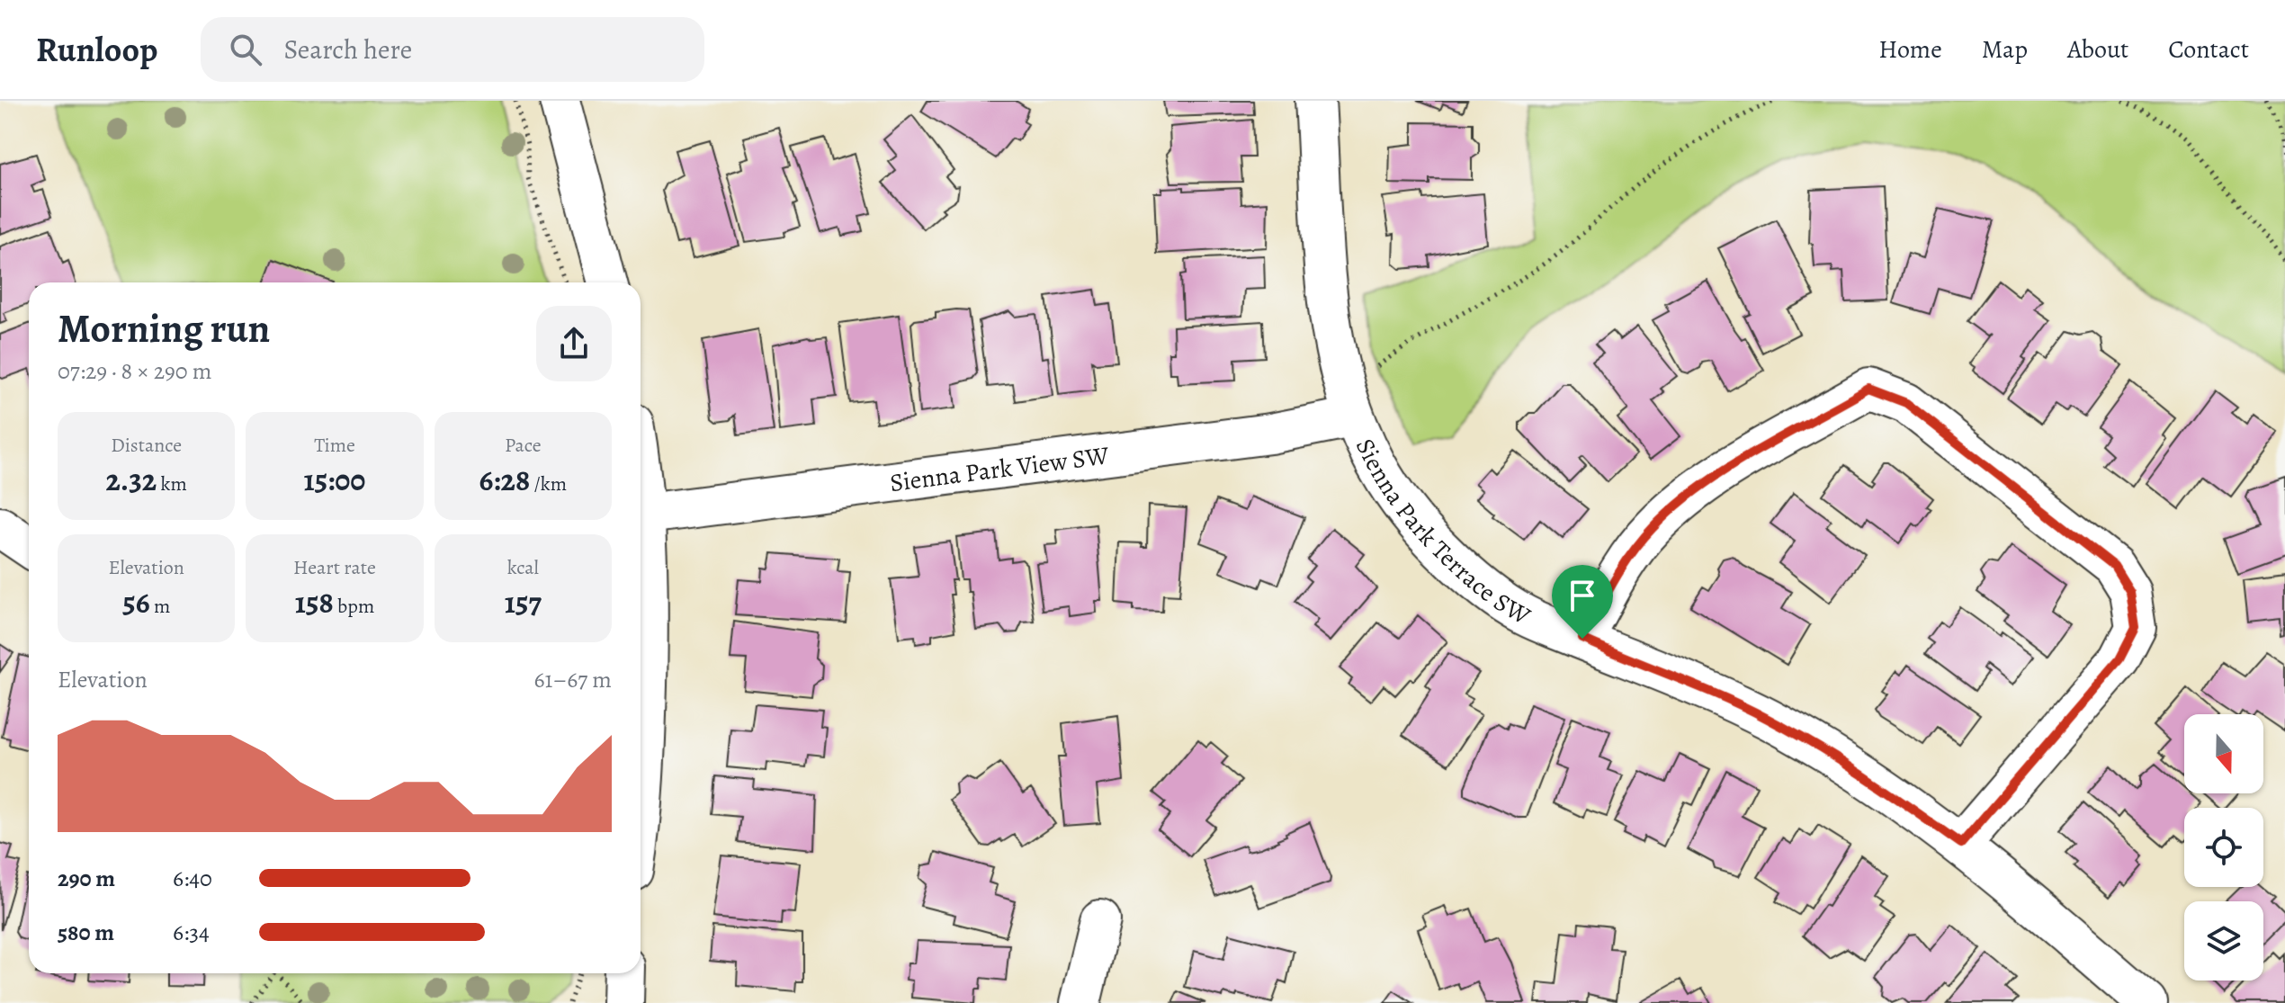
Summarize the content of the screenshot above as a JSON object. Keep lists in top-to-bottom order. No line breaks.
{"streets":{"street":["Sienna Park View SW","Sienna Park Terrace SW"]},"crossings":[["Sienna Park View SW","Sienna Park Terrace SW"]],"north":"bottom","page":{"header":"Runloop","search":"Search here","nav":["Home","Map","About","Contact"],"heading":["Morning run","07:29 · 8 × 290 m"],"stats":[["Distance","2.32 km"],["Time","15:00"],["Pace","6:28 /km"],["Elevation","56 m"],["Heart rate","158 bpm"],["kcal","157"]],"chart":["Elevation","61–67 m"],"list":[{"name":"290 m","note":"6:40"},{"name":"580 m","note":"6:34"}]}}
